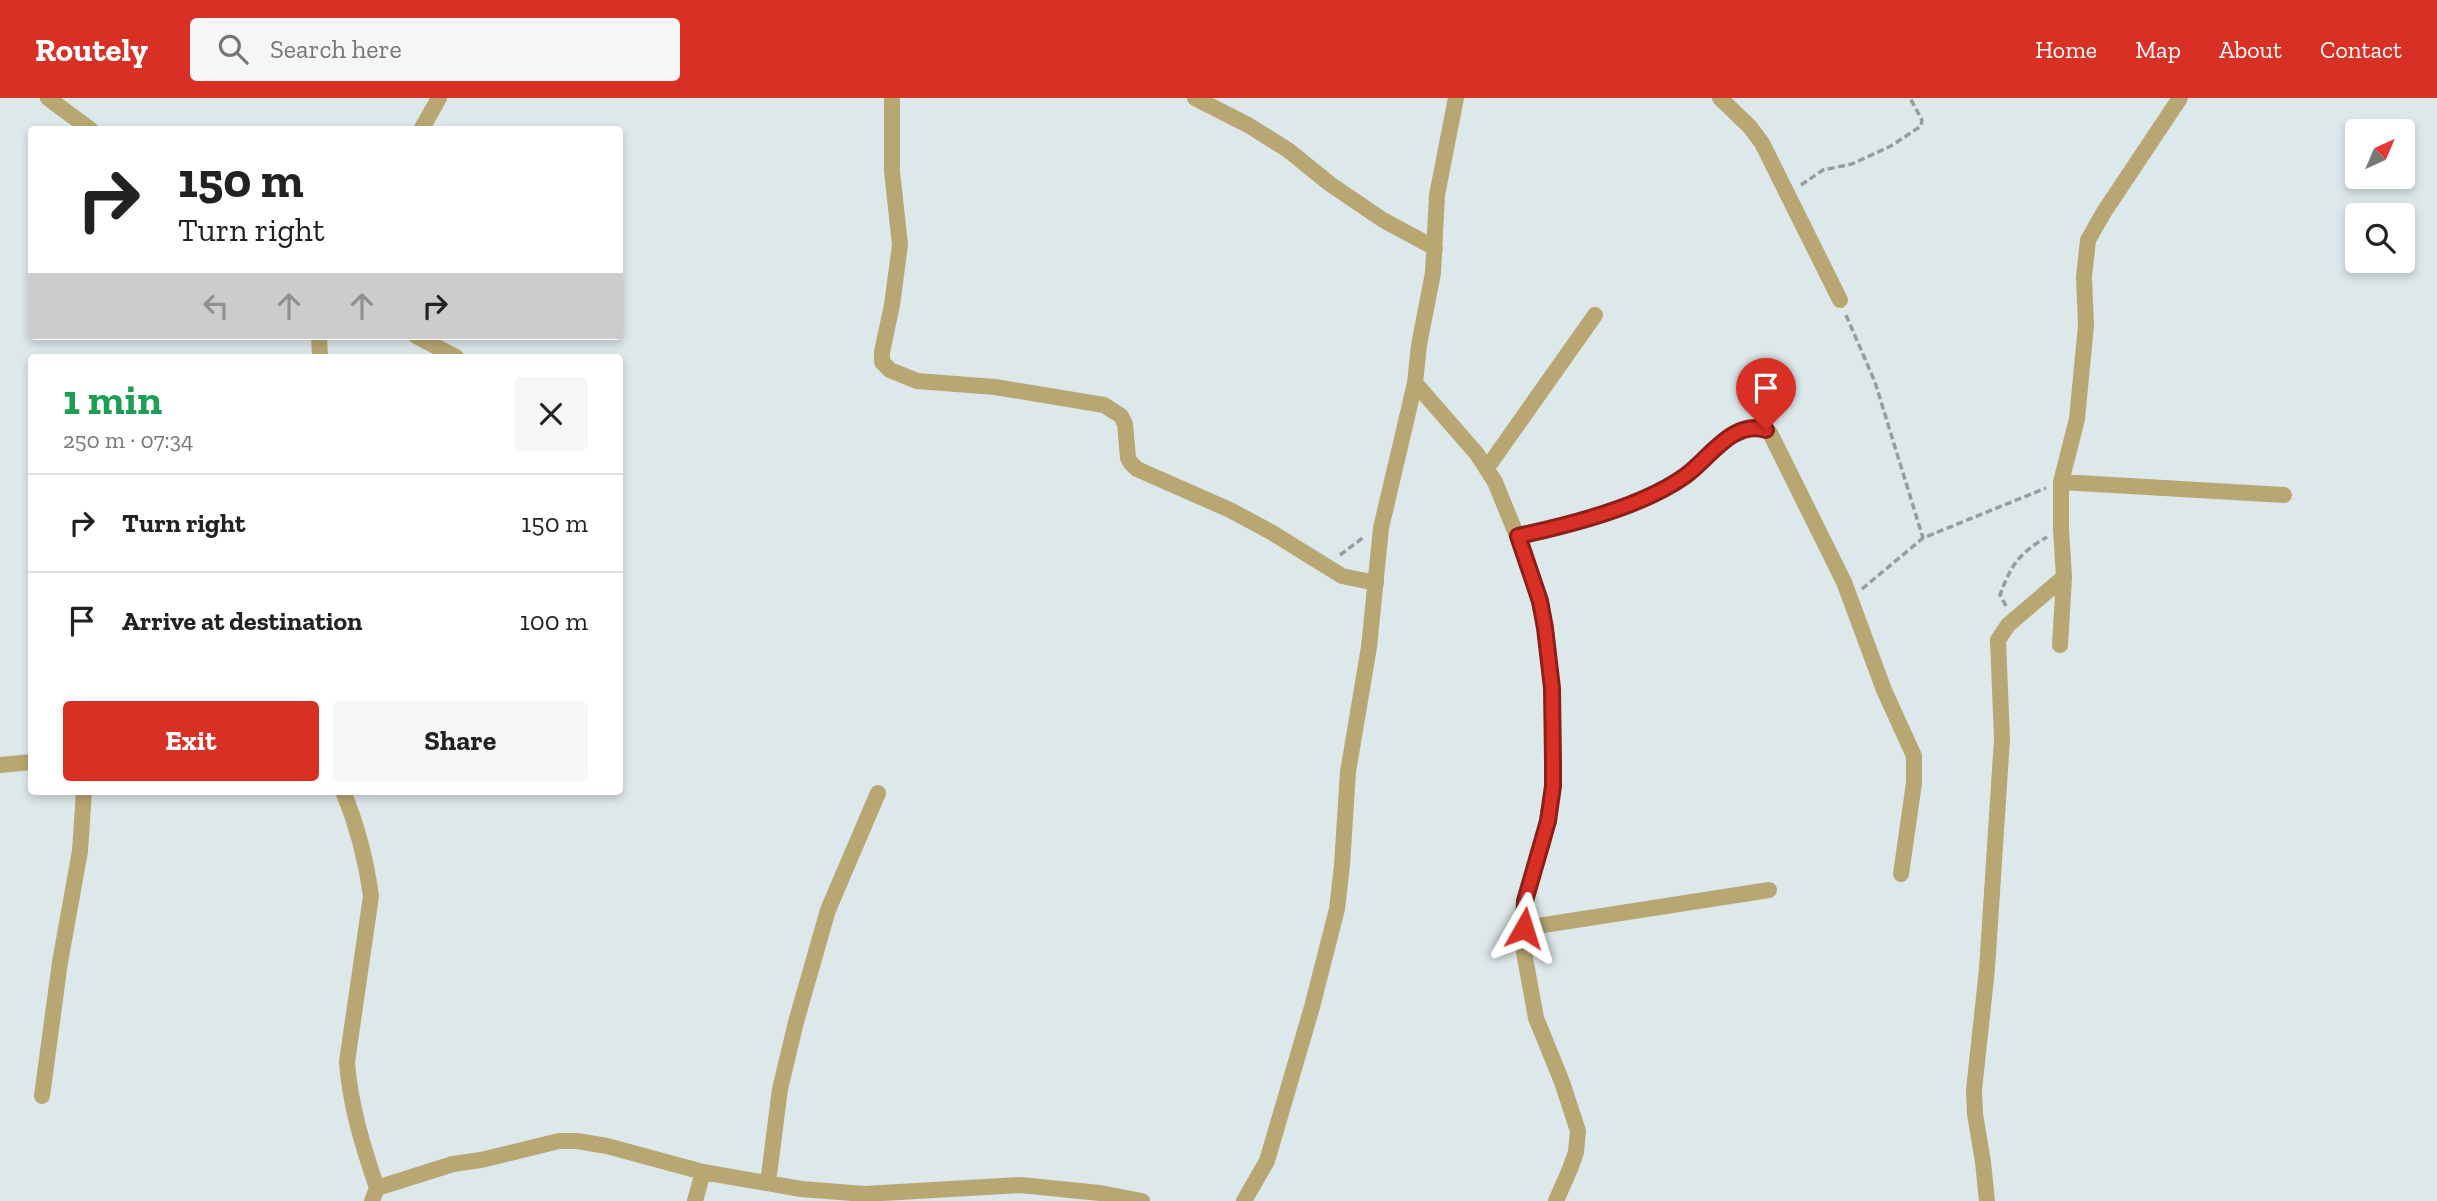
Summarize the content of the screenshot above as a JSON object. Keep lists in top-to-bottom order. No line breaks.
{"north":"top right","page":{"header":"Routely","search":"Search here","nav":["Home","Map","About","Contact"],"turn":["150 m","Turn right"],"heading":["1 min","250 m · 07:34"],"list":[{"name":"Turn right","value":"150 m"},{"name":"Arrive at destination","value":"100 m"}],"buttons":["Exit","Share"]}}
